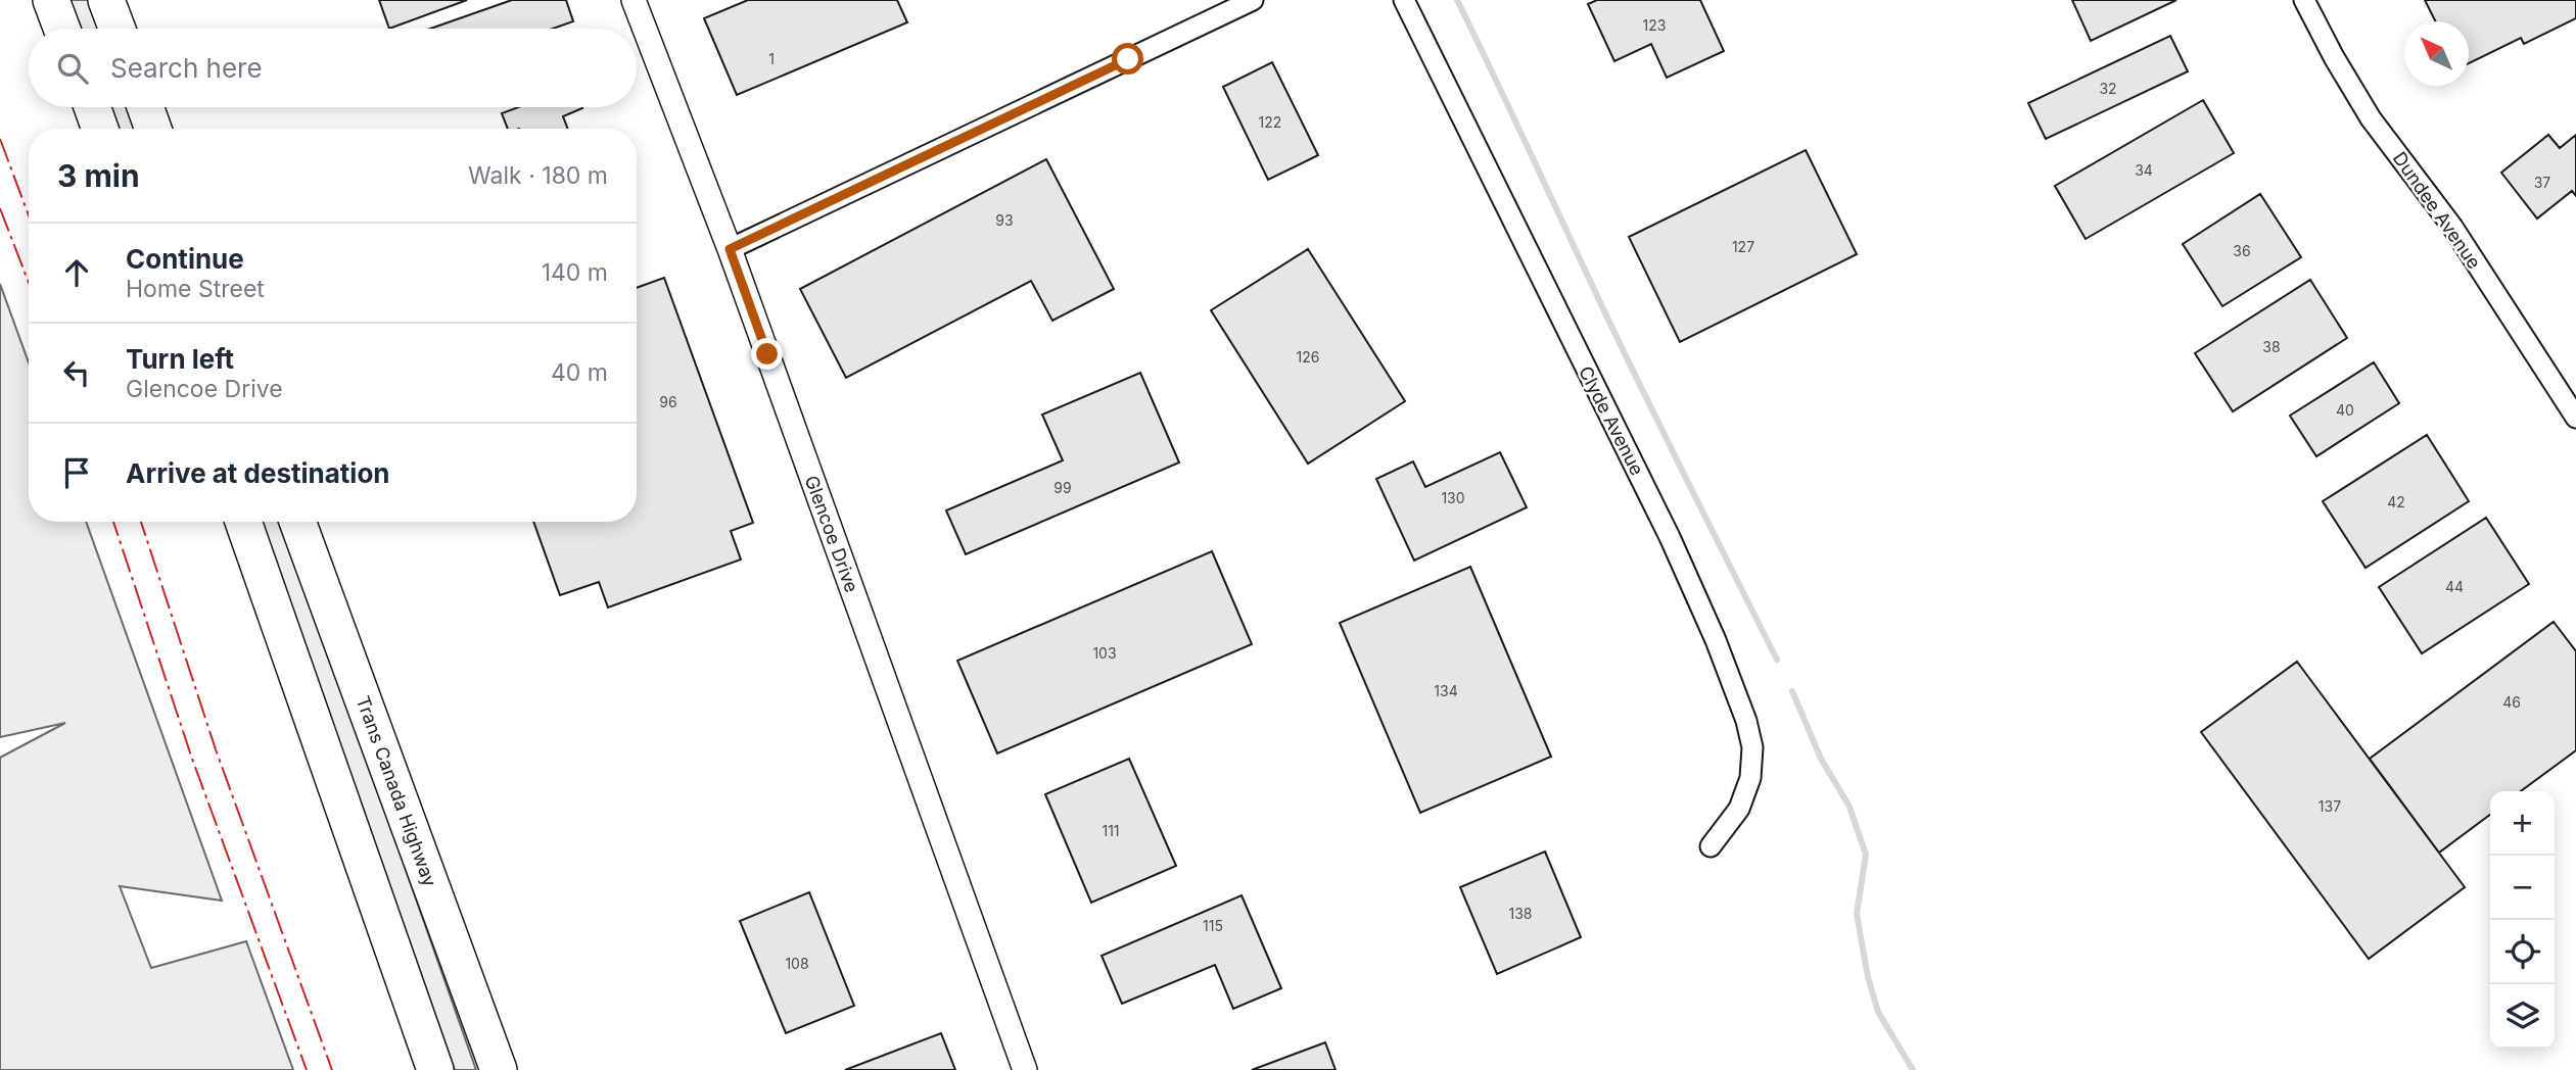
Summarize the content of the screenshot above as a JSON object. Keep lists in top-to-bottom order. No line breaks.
{"streets":{"highway":["Trans Canada Highway"],"street":["Dundee Avenue","Clyde Avenue","Glencoe Drive"]},"house_numbers":["123","1","32","122","34","37","93","127","36","38","126","96","40","99","130","42","44","103","134","46","137","111","138","115","108"],"north":"top left","page":{"search":"Search here","heading":["3 min","Walk · 180 m"],"list":[["Continue","Home Street","140 m"],["Turn left","Glencoe Drive","40 m"],"Arrive at destination"],"map_buttons":["+","−"]}}
